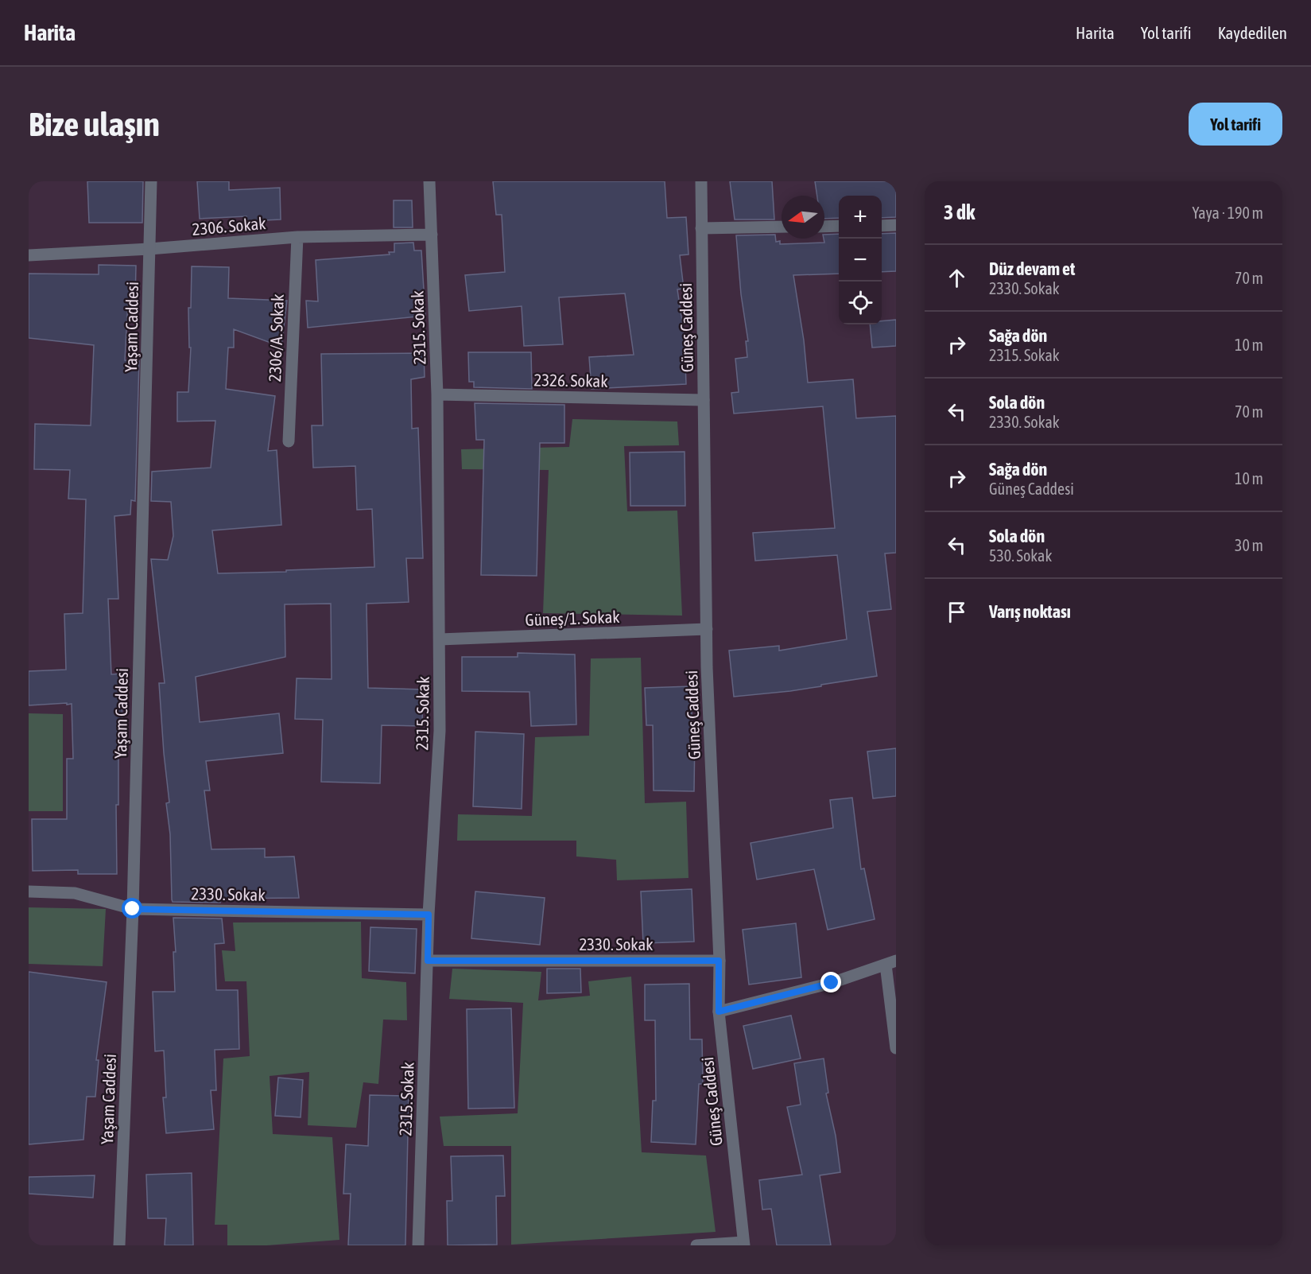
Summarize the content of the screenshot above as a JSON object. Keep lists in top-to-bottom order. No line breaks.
{"streets":{"street":["2306. Sokak","Yaşam Caddesi","2315. Sokak","Güneş Caddesi","2306/A. Sokak","2326. Sokak","Güneş/1. Sokak","2330. Sokak"]},"crossings":[["2306. Sokak","Yaşam Caddesi"],["2306. Sokak","2315. Sokak"],["2306. Sokak","2306/A. Sokak"],["Yaşam Caddesi","2330. Sokak"],["2315. Sokak","2326. Sokak"],["2315. Sokak","Güneş/1. Sokak"],["2315. Sokak","2330. Sokak"],["Güneş Caddesi","2326. Sokak"],["Güneş Caddesi","Güneş/1. Sokak"],["Güneş Caddesi","2330. Sokak"]],"north":"left","page":{"header":"Harita","nav":["Harita","Yol tarifi","Kaydedilen"],"buttons":"Yol tarifi","title":"Bize ulaşın","heading":["3 dk","Yaya · 190 m"],"map_buttons":["+","−"],"list":[["Düz devam et","2330. Sokak","70 m"],["Sağa dön","2315. Sokak","10 m"],["Sola dön","2330. Sokak","70 m"],["Sağa dön","Güneş Caddesi","10 m"],["Sola dön","530. Sokak","30 m"],"Varış noktası"]}}
